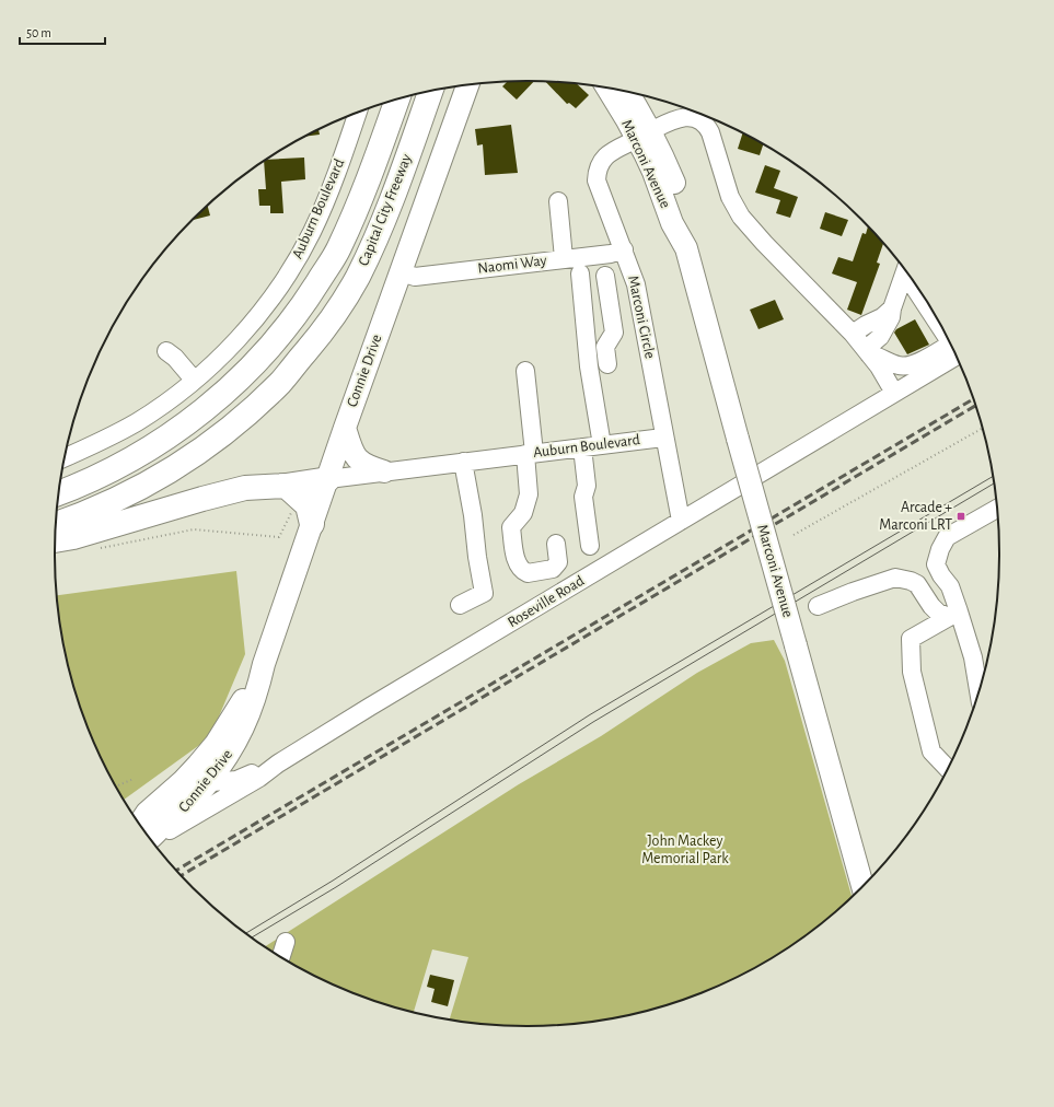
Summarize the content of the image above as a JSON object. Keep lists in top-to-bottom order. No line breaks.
{"streets":{"highway":["Capital City Freeway"],"main road":["Marconi Avenue","Connie Drive"],"street":["Auburn Boulevard","Naomi Way","Marconi Circle","Roseville Road"]},"crossings":[["Marconi Avenue","Marconi Circle"],["Marconi Avenue","Roseville Road"],["Auburn Boulevard","Marconi Circle"],["Auburn Boulevard","Connie Drive"],["Naomi Way","Marconi Circle"],["Naomi Way","Connie Drive"],["Marconi Circle","Roseville Road"],["Connie Drive","Roseville Road"]],"parks":["John Mackey Memorial Park"],"places":{"transit":["Arcade + Marconi LRT"]},"scale_bar":"50 m"}
